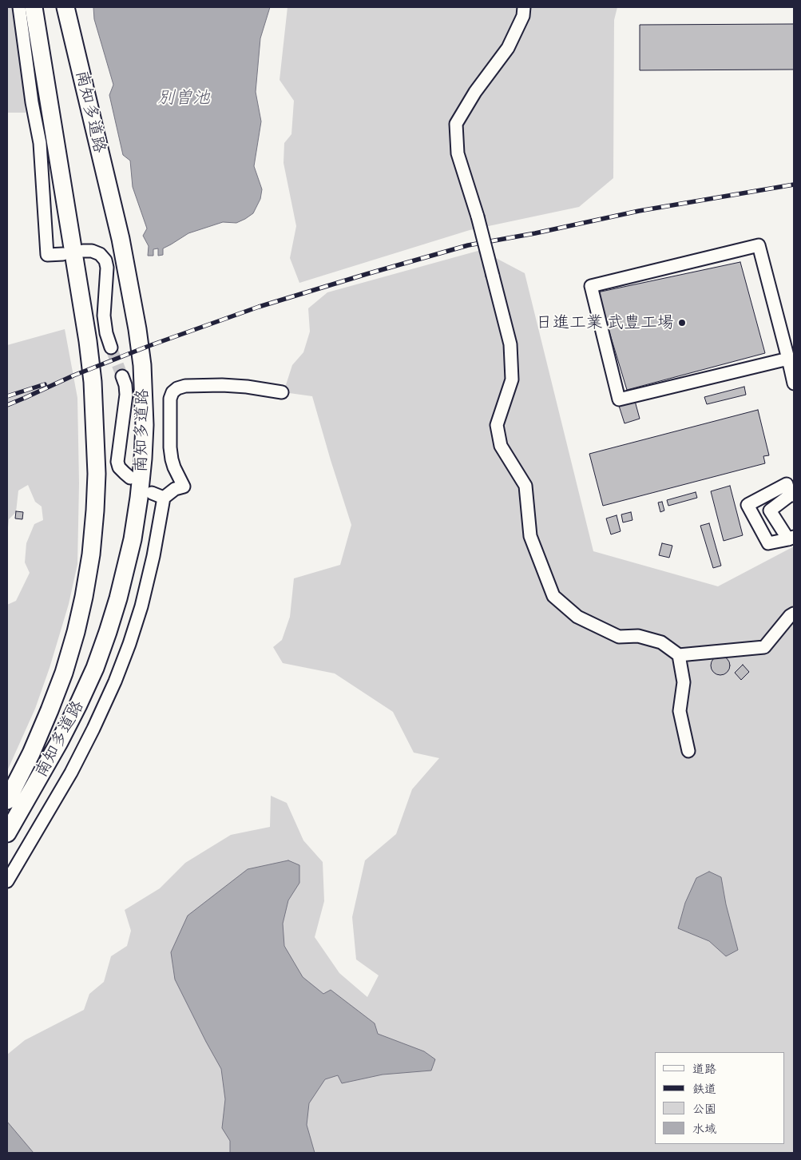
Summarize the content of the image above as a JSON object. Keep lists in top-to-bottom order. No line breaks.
{"streets":{"highway":["南知多道路"]},"water":["別曽池"],"places":["日進工業 武豊工場"],"legend":["道路","鉄道","公園","水域"]}
